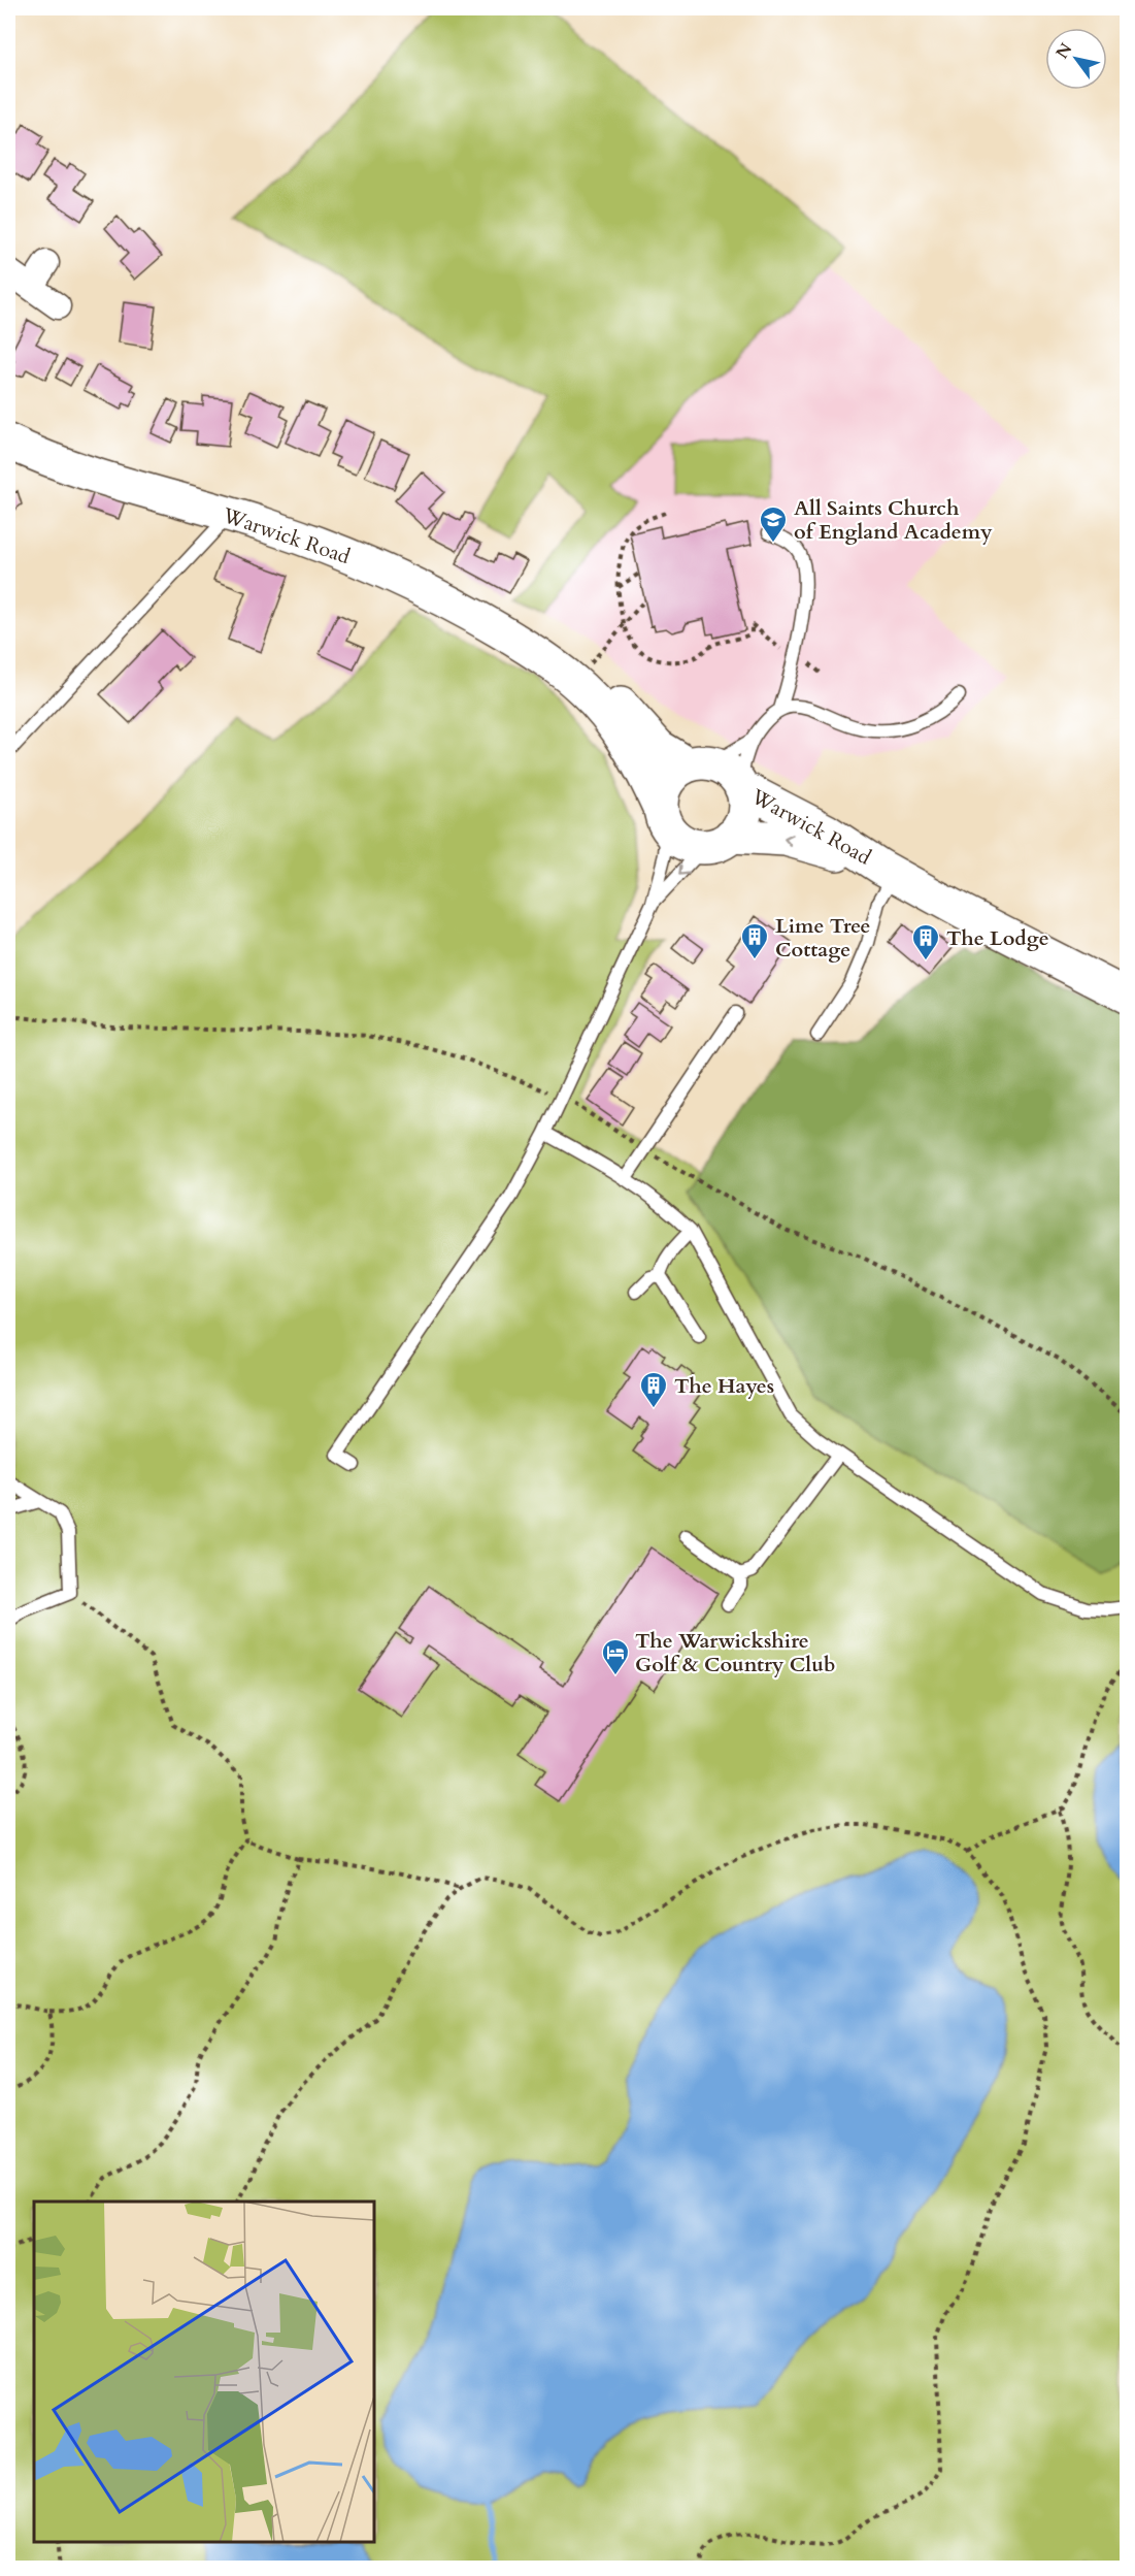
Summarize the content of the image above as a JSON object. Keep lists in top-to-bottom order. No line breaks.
{"streets":{"street":["Warwick Road"]},"places":{"school or university":["All Saints Church of England Academy"],"building":["Lime Tree Cottage","The Lodge","The Hayes"],"hotel":["The Warwickshire Golf & Country Club"]},"north":"top left"}
